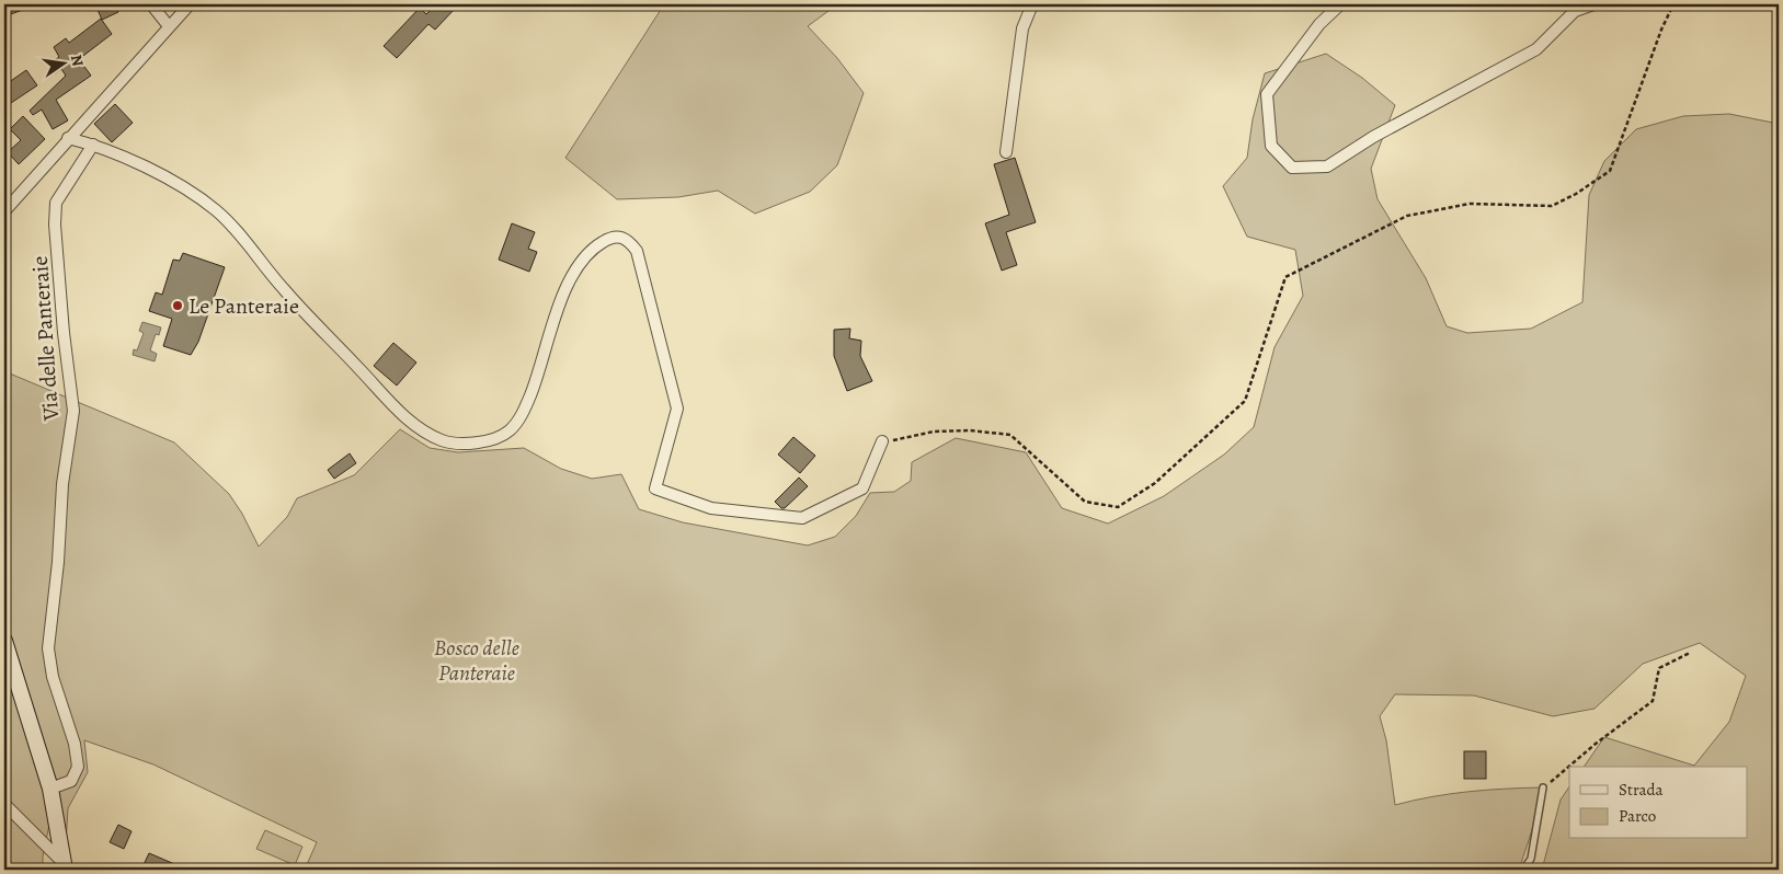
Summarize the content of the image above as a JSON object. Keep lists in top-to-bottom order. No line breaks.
{"streets":{"street":["Via delle Panteraie"]},"parks":["Bosco delle Panteraie"],"places":["Le Panteraie"],"legend":["Strada","Parco"],"north":"right"}
